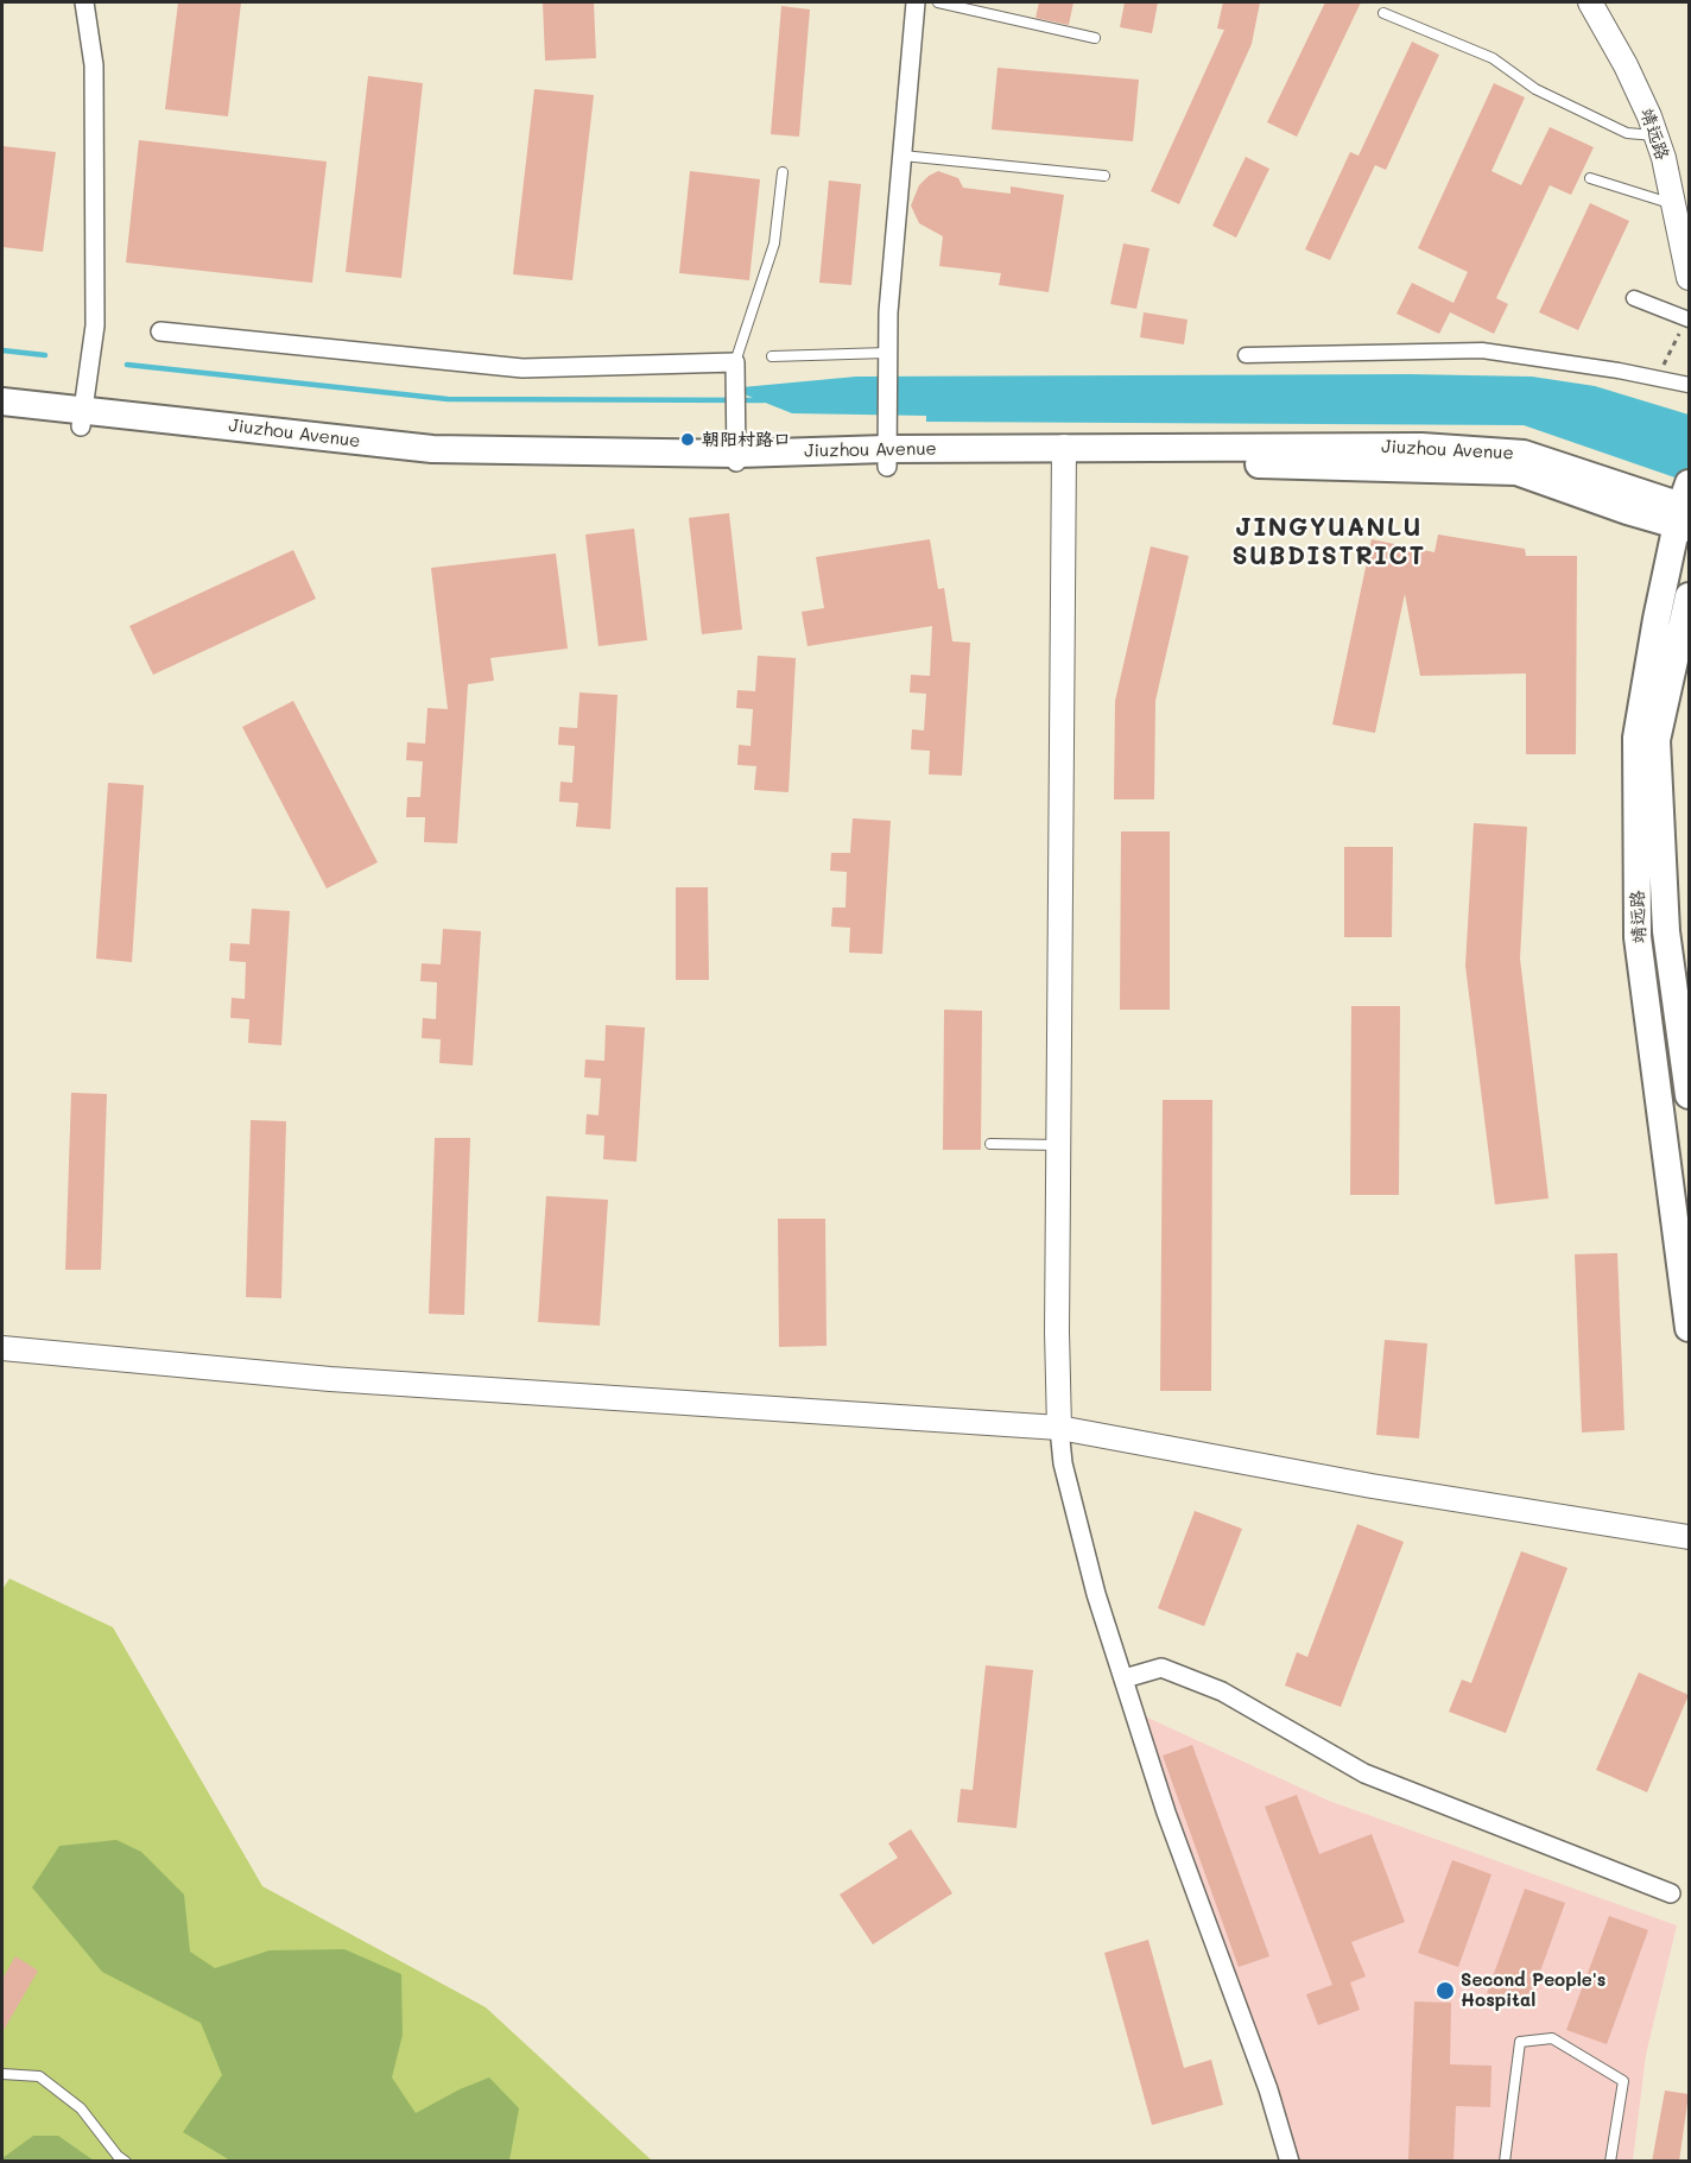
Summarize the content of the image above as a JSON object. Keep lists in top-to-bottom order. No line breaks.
{"streets":{"main road":["靖远路","Jiuzhou Avenue"]},"crossings":[["靖远路","Jiuzhou Avenue"]],"districts":["JINGYUANLU SUBDISTRICT"],"places":["朝阳村路口","Second People's Hospital"]}
